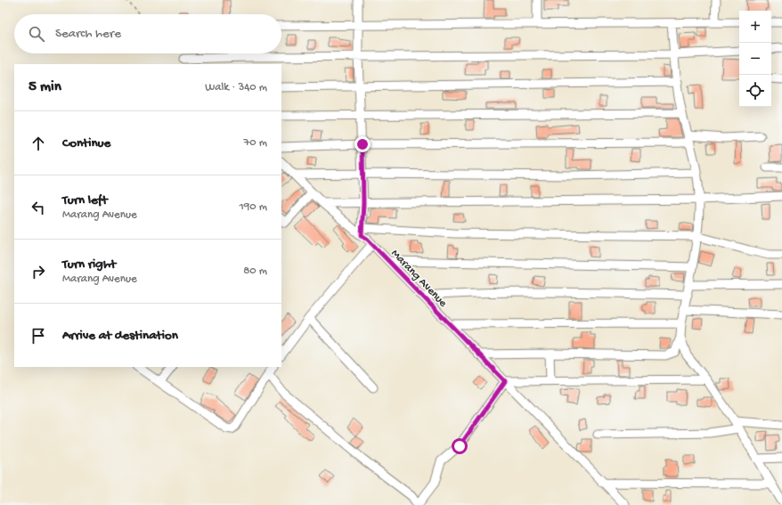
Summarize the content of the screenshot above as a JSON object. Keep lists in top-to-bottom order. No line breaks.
{"streets":{"street":["Marang Avenue"]},"page":{"map_buttons":["+","−"],"search":"Search here","heading":["5 min","Walk · 340 m"],"list":[["Continue","70 m"],["Turn left","Marang Avenue","190 m"],["Turn right","Marang Avenue","80 m"],"Arrive at destination"]}}
